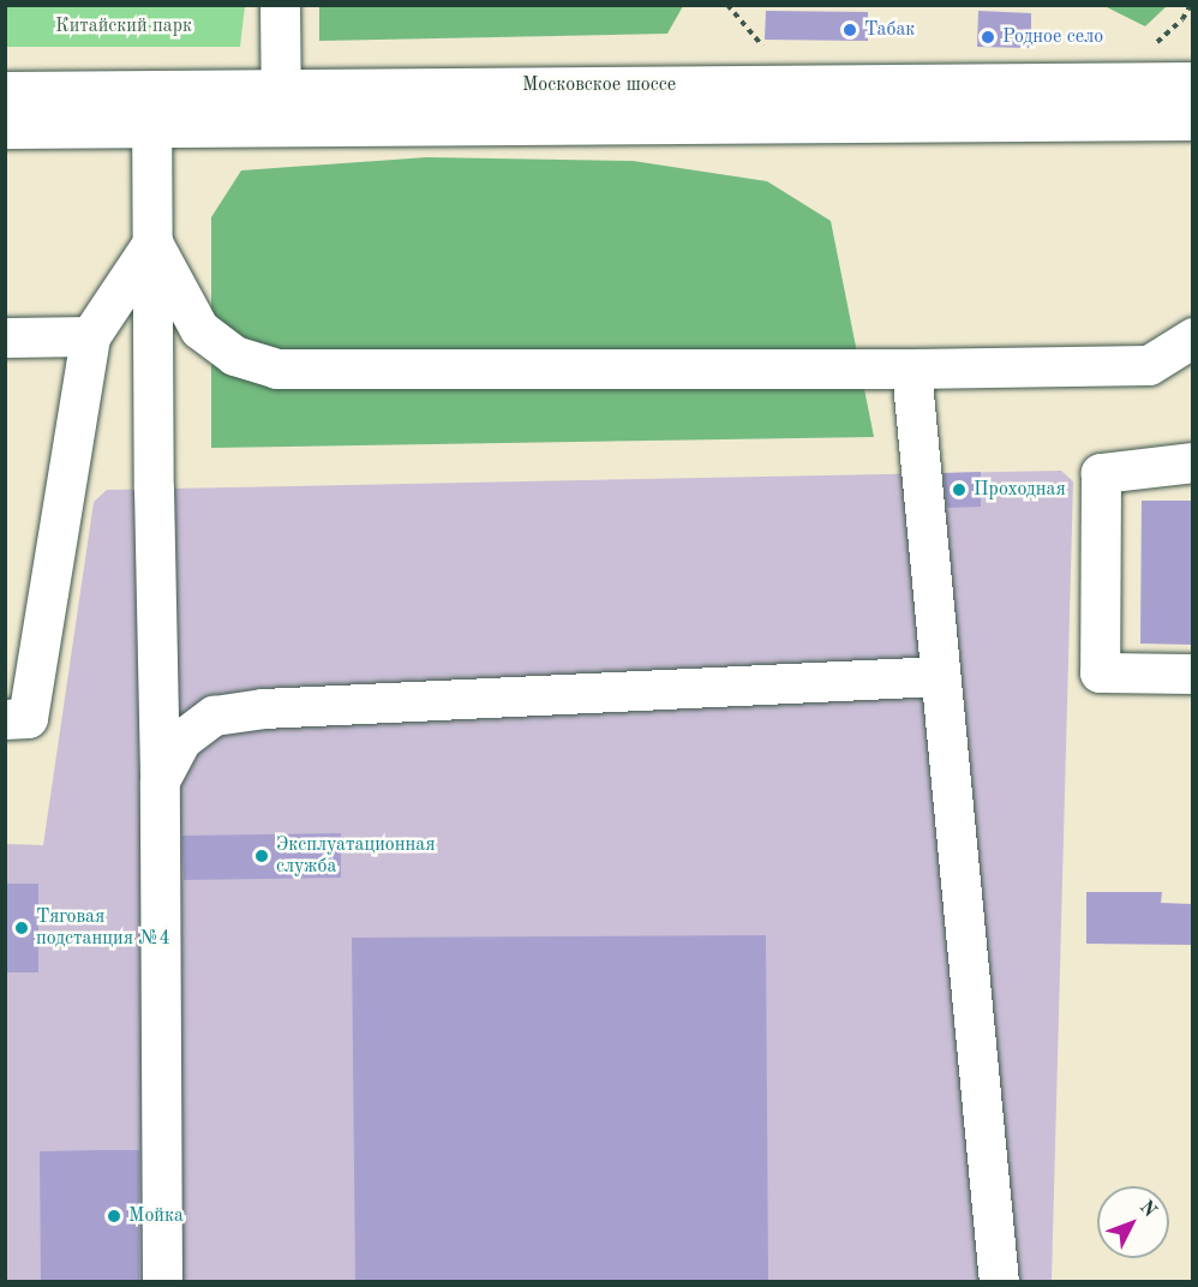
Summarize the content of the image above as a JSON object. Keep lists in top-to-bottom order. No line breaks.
{"streets":{"main road":["Московское шоссе"]},"parks":["Китайский парк"],"places":["Табак","Родное село","Проходная","Эксплуатационная служба","Тяговая подстанция №4","Мойка"],"north":"top right"}
